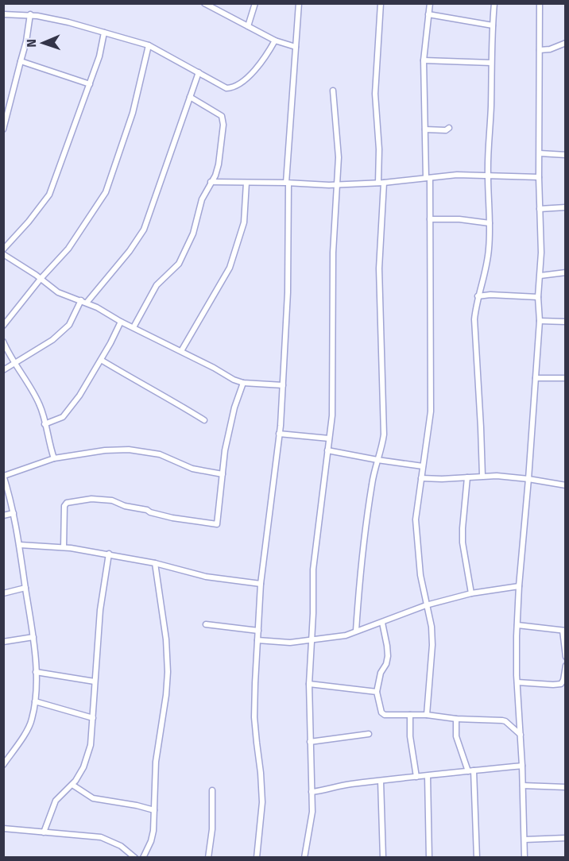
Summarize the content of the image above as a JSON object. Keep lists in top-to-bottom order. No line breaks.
{"north":"left"}
